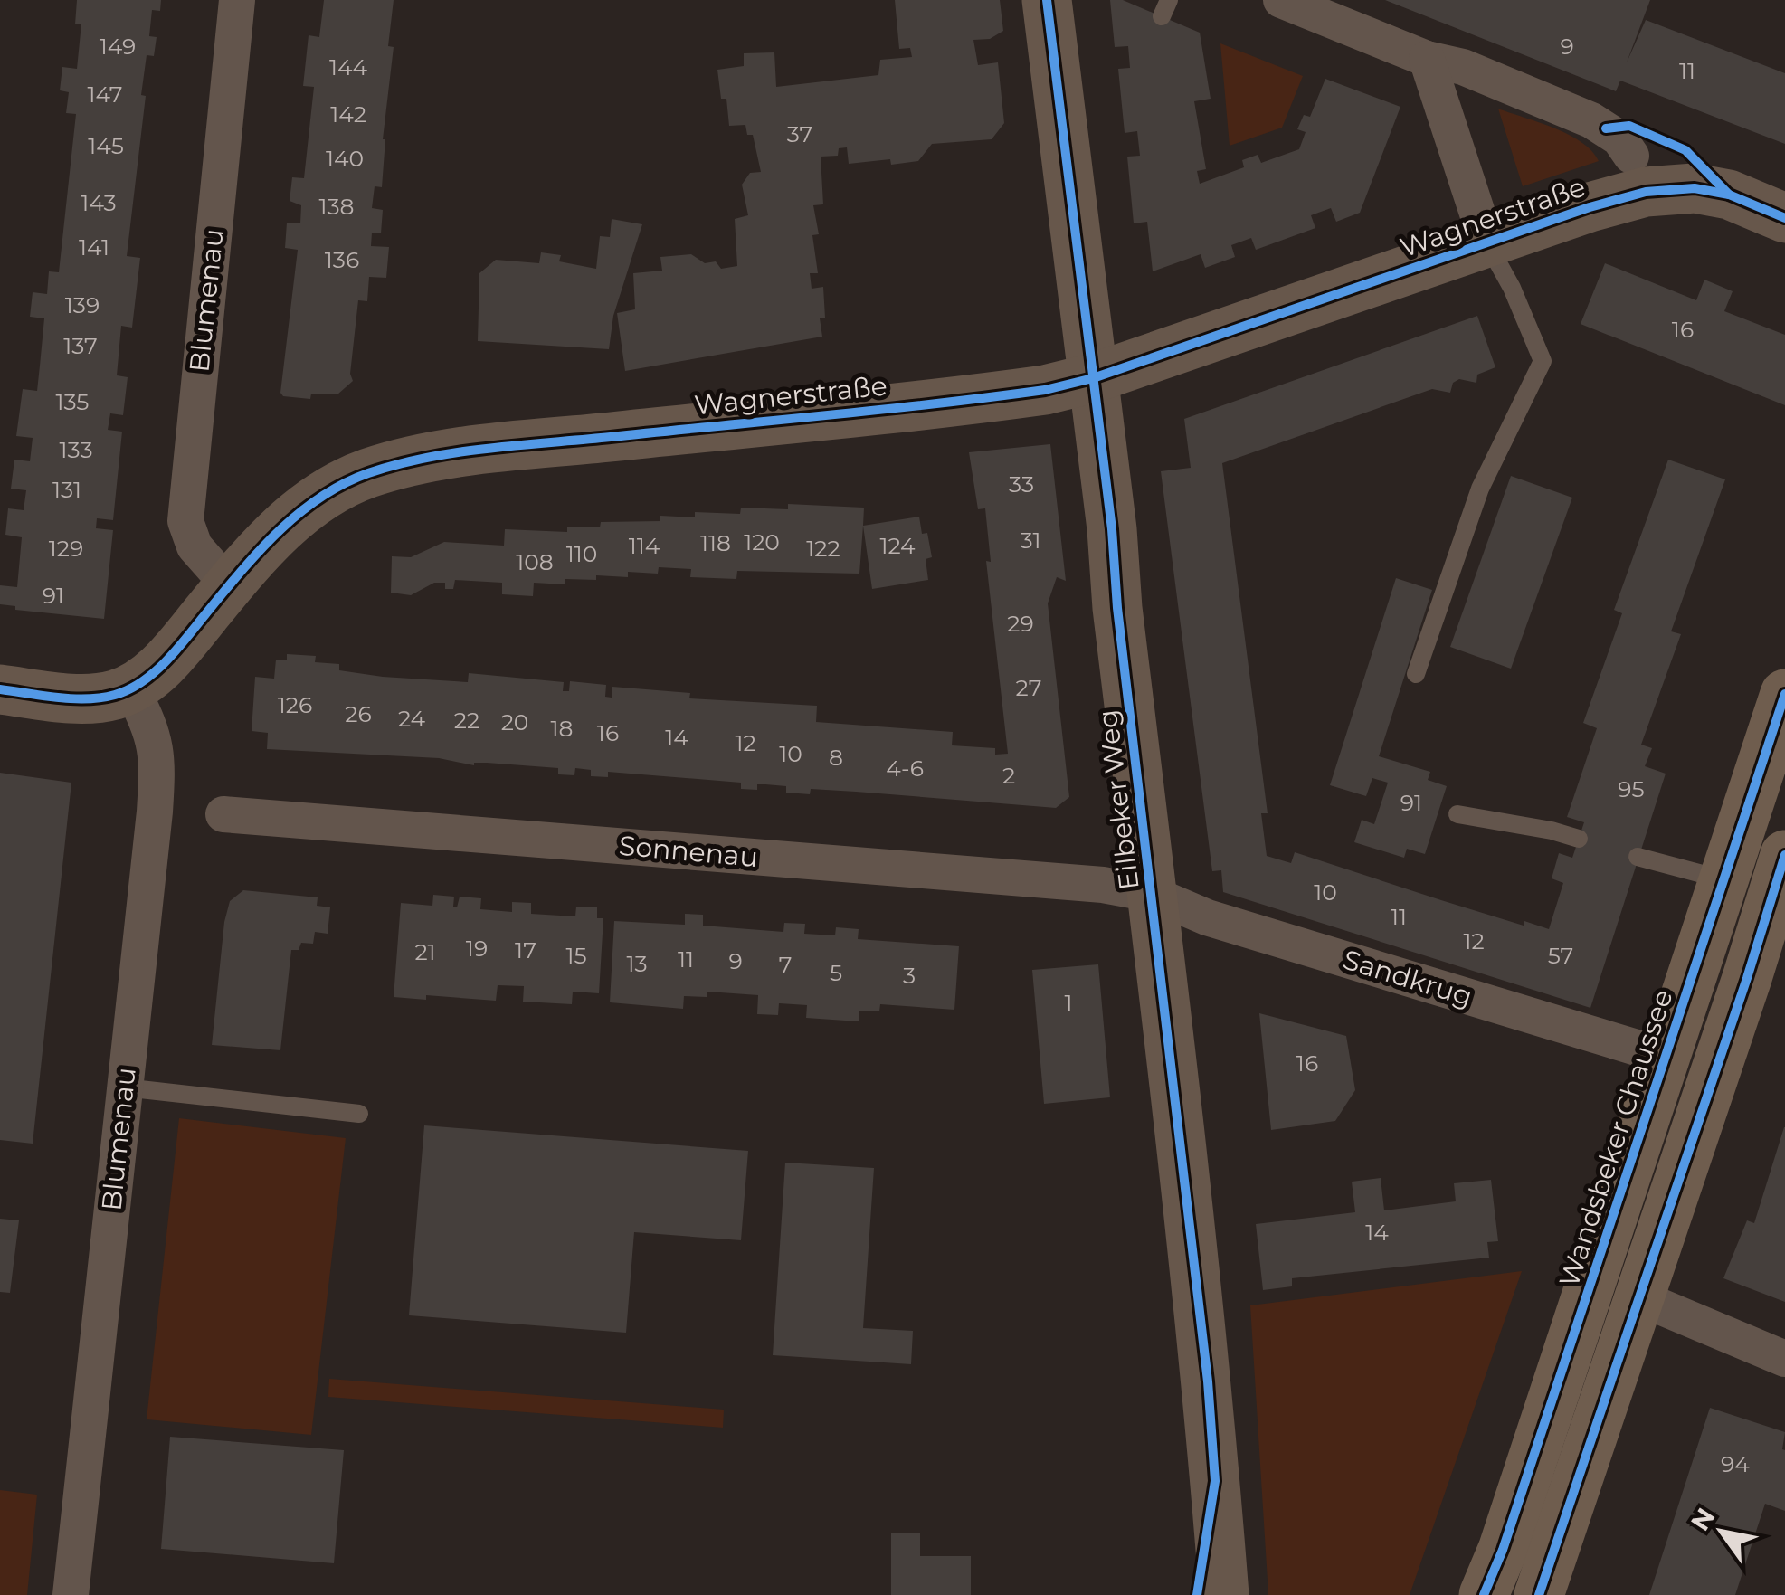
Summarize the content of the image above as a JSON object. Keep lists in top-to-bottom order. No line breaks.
{"streets":{"main road":["Wagnerstraße","Eilbeker Weg","Wandsbeker Chaussee"],"street":["Blumenau","Sonnenau","Sandkrug"]},"crossings":[["Wagnerstraße","Blumenau"],["Wagnerstraße","Eilbeker Weg"],["Eilbeker Weg","Sonnenau"],["Eilbeker Weg","Sandkrug"],["Sonnenau","Sandkrug"],["Sandkrug","Wandsbeker Chaussee"]],"house_numbers":["149","9","144","11","147","142","37","145","140","143","138","141","136","139","16","137","135","133","33","131","31","120","118","114","124","129","122","110","108","91","29","27","126","26","24","22","20","18","16","14","12","10","8","4-6","2","95","91","10","11","12","19","17","21","15","57","11","9","13","7","5","3","1","16","14","94"],"north":"top left"}
